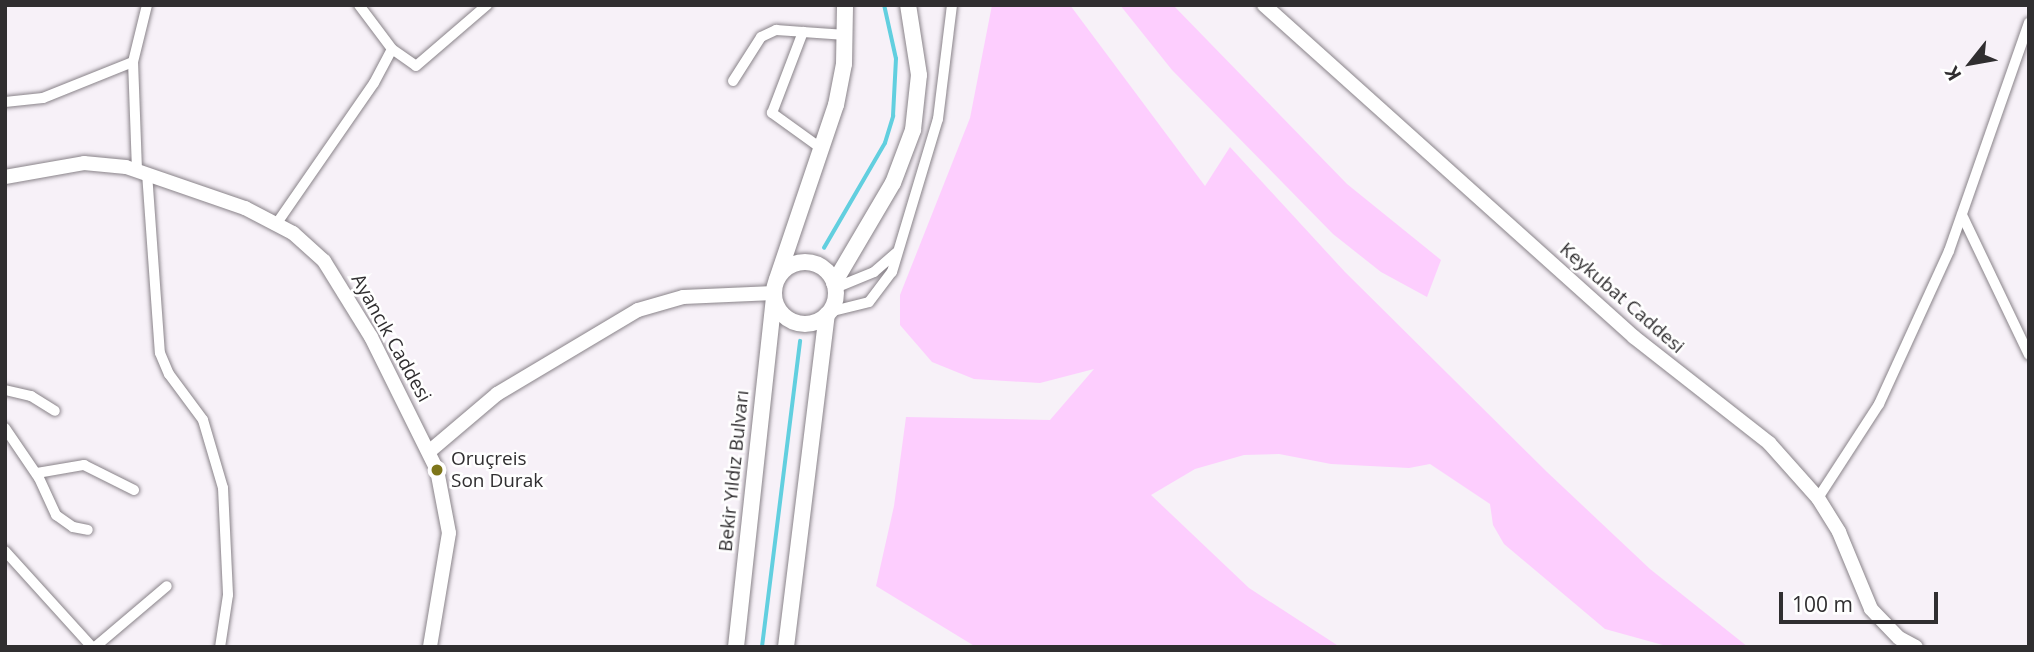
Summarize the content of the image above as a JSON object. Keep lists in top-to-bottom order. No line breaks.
{"streets":{"main road":["Bekir Yıldız Bulvarı"],"street":["Keykubat Caddesi","Ayancık Caddesi"]},"places":["Oruçreis Son Durak"],"scale_bar":"100 m","north":"bottom left"}
